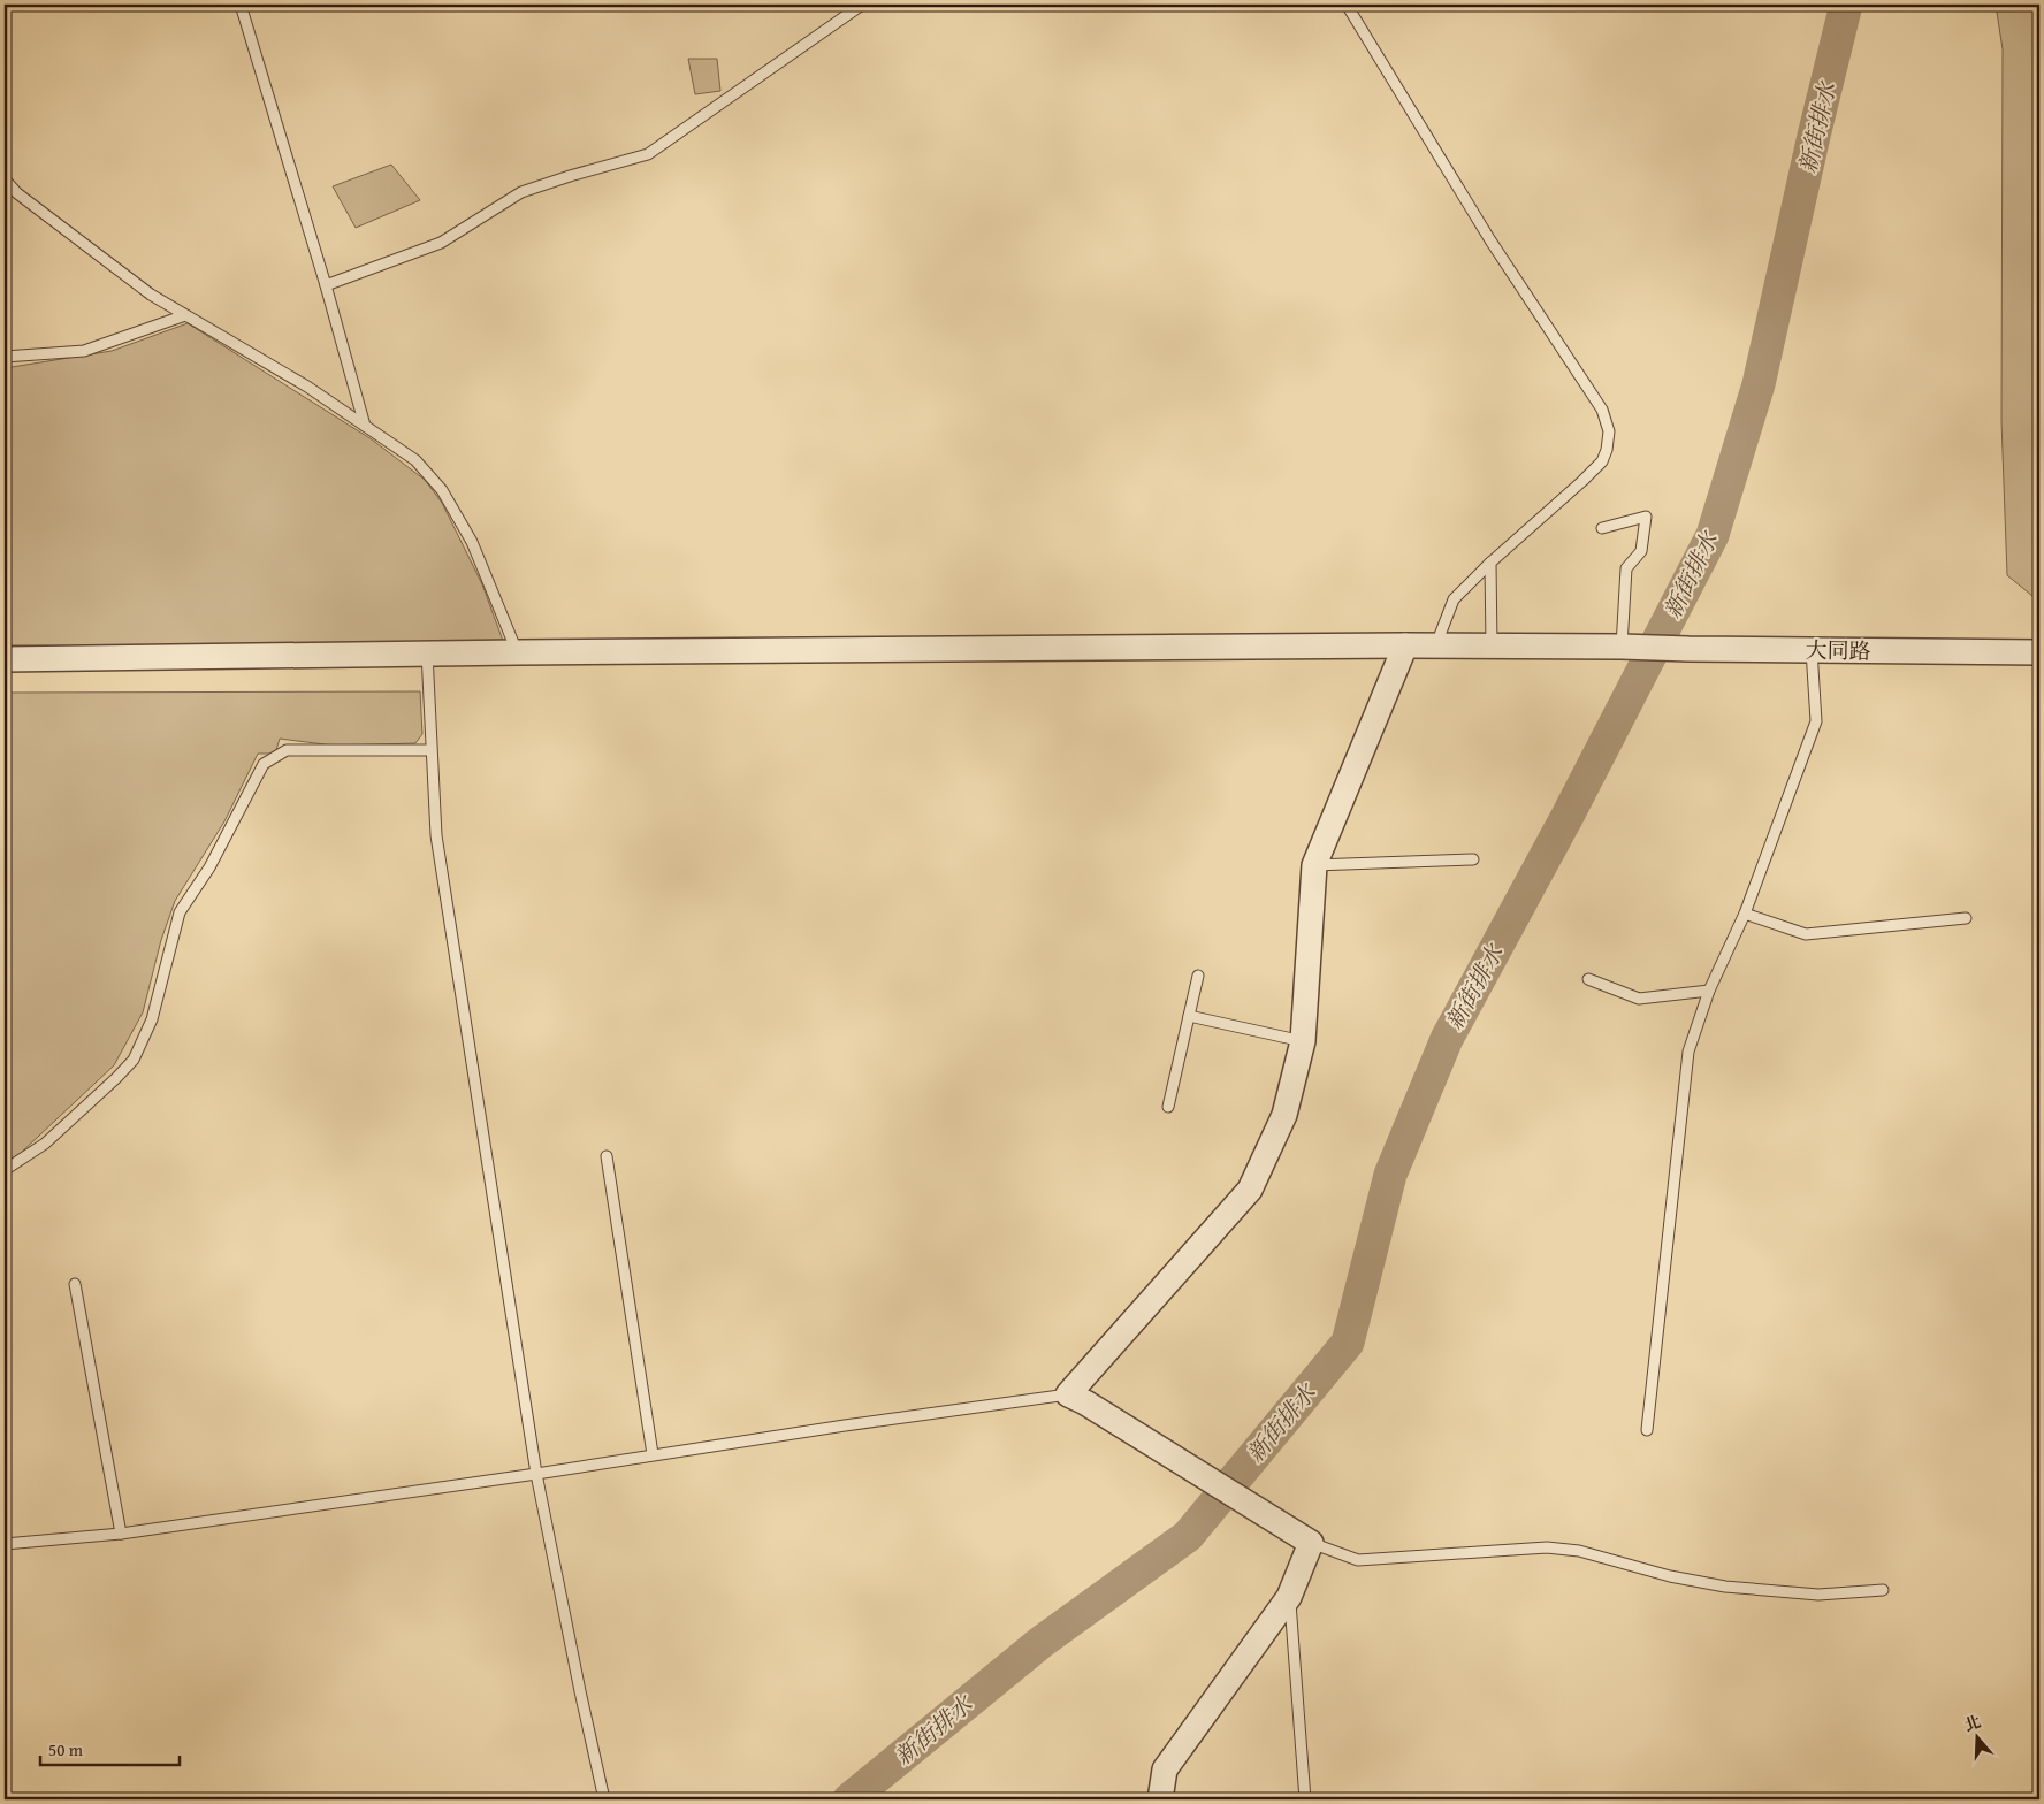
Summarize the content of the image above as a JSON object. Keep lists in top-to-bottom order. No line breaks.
{"streets":{"street":["大同路"]},"water":["新街排水"],"scale_bar":"50 m","north":"top"}
